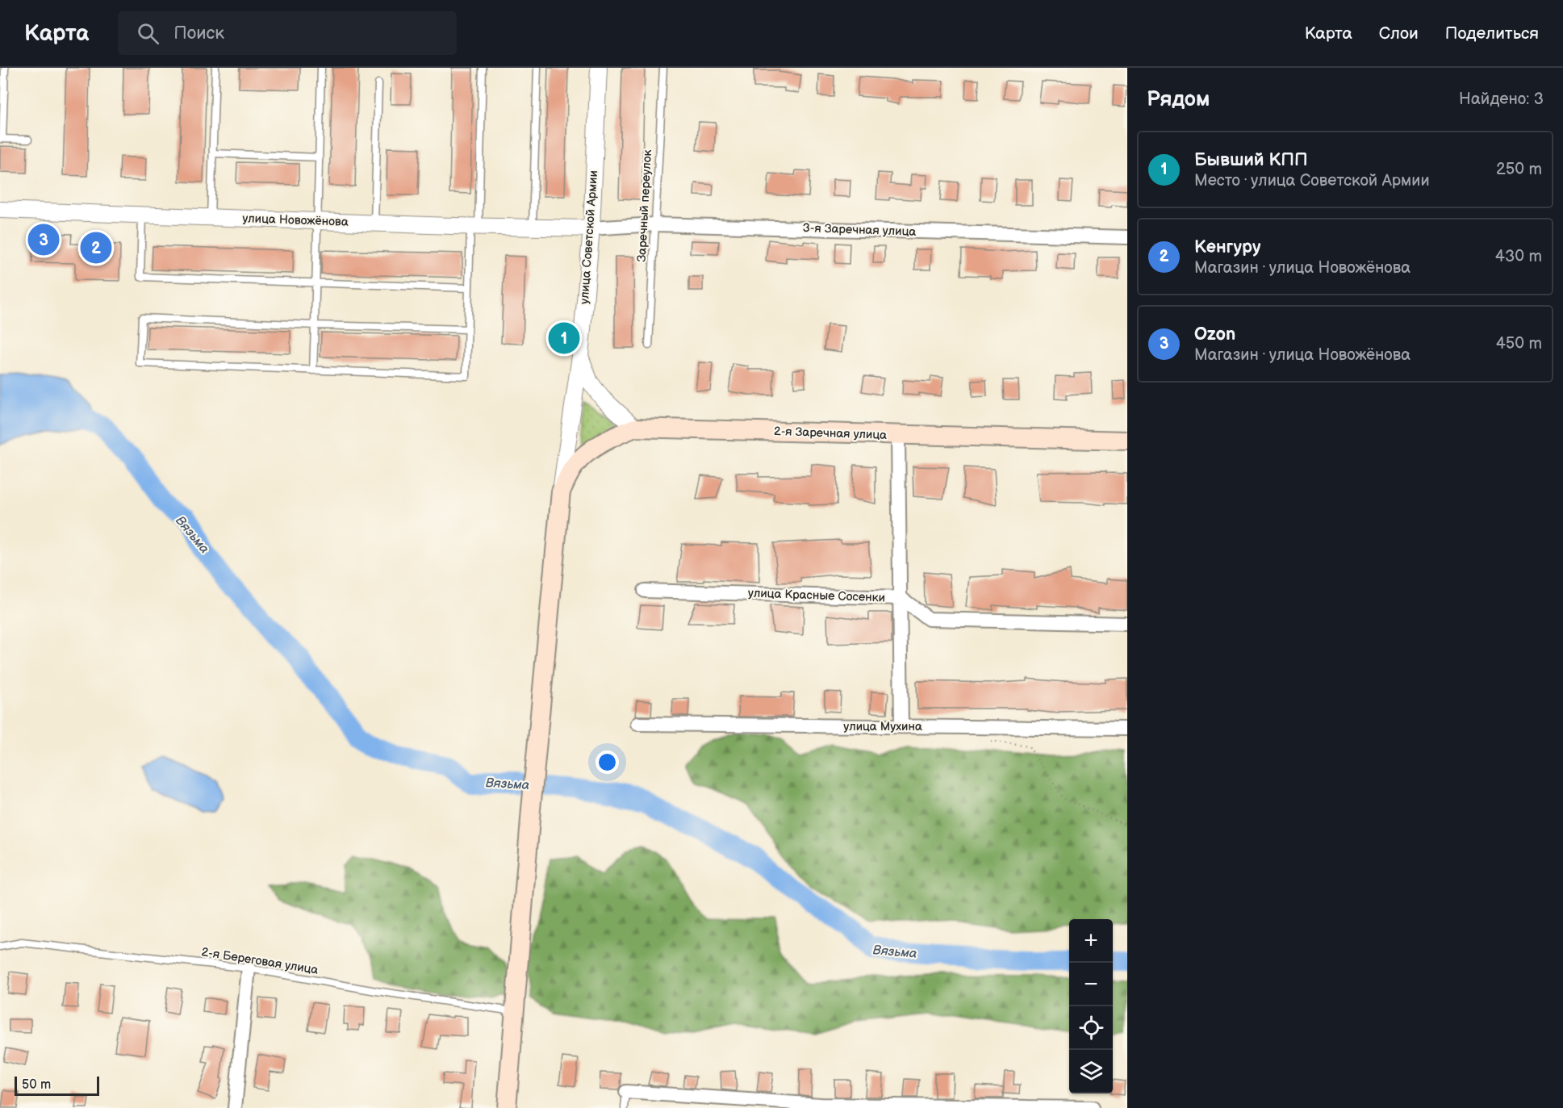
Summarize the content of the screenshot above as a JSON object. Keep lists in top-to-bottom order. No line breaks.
{"streets":{"main road":["2-я Заречная улица"],"street":["улица Новожёнова","3-я Заречная улица","улица Советской Армии","улица Красные Сосенки","улица Мухина"],"lane":["Заречный переулок","2-я Береговая улица"]},"crossings":[["Заречный переулок","3-я Заречная улица"],["улица Новожёнова","3-я Заречная улица"],["улица Новожёнова","улица Советской Армии"],["3-я Заречная улица","улица Советской Армии"],["улица Советской Армии","2-я Заречная улица"]],"water":["Вязьма"],"scale_bar":"50 m","page":{"header":"Карта","search":"Поиск","nav":["Карта","Слои","Поделиться"],"heading":["Рядом","Найдено: 3"],"list":[{"mark":"1","name":"Бывший КПП","note":"Место · улица Советской Армии","value":"250 m"},{"mark":"2","name":"Кенгуру","note":"Магазин · улица Новожёнова","value":"430 m"},{"mark":"3","name":"Ozon","note":"Магазин · улица Новожёнова","value":"450 m"}],"pins":["3","2","1"],"map_buttons":["+","−"],"scale":"50 m"}}
